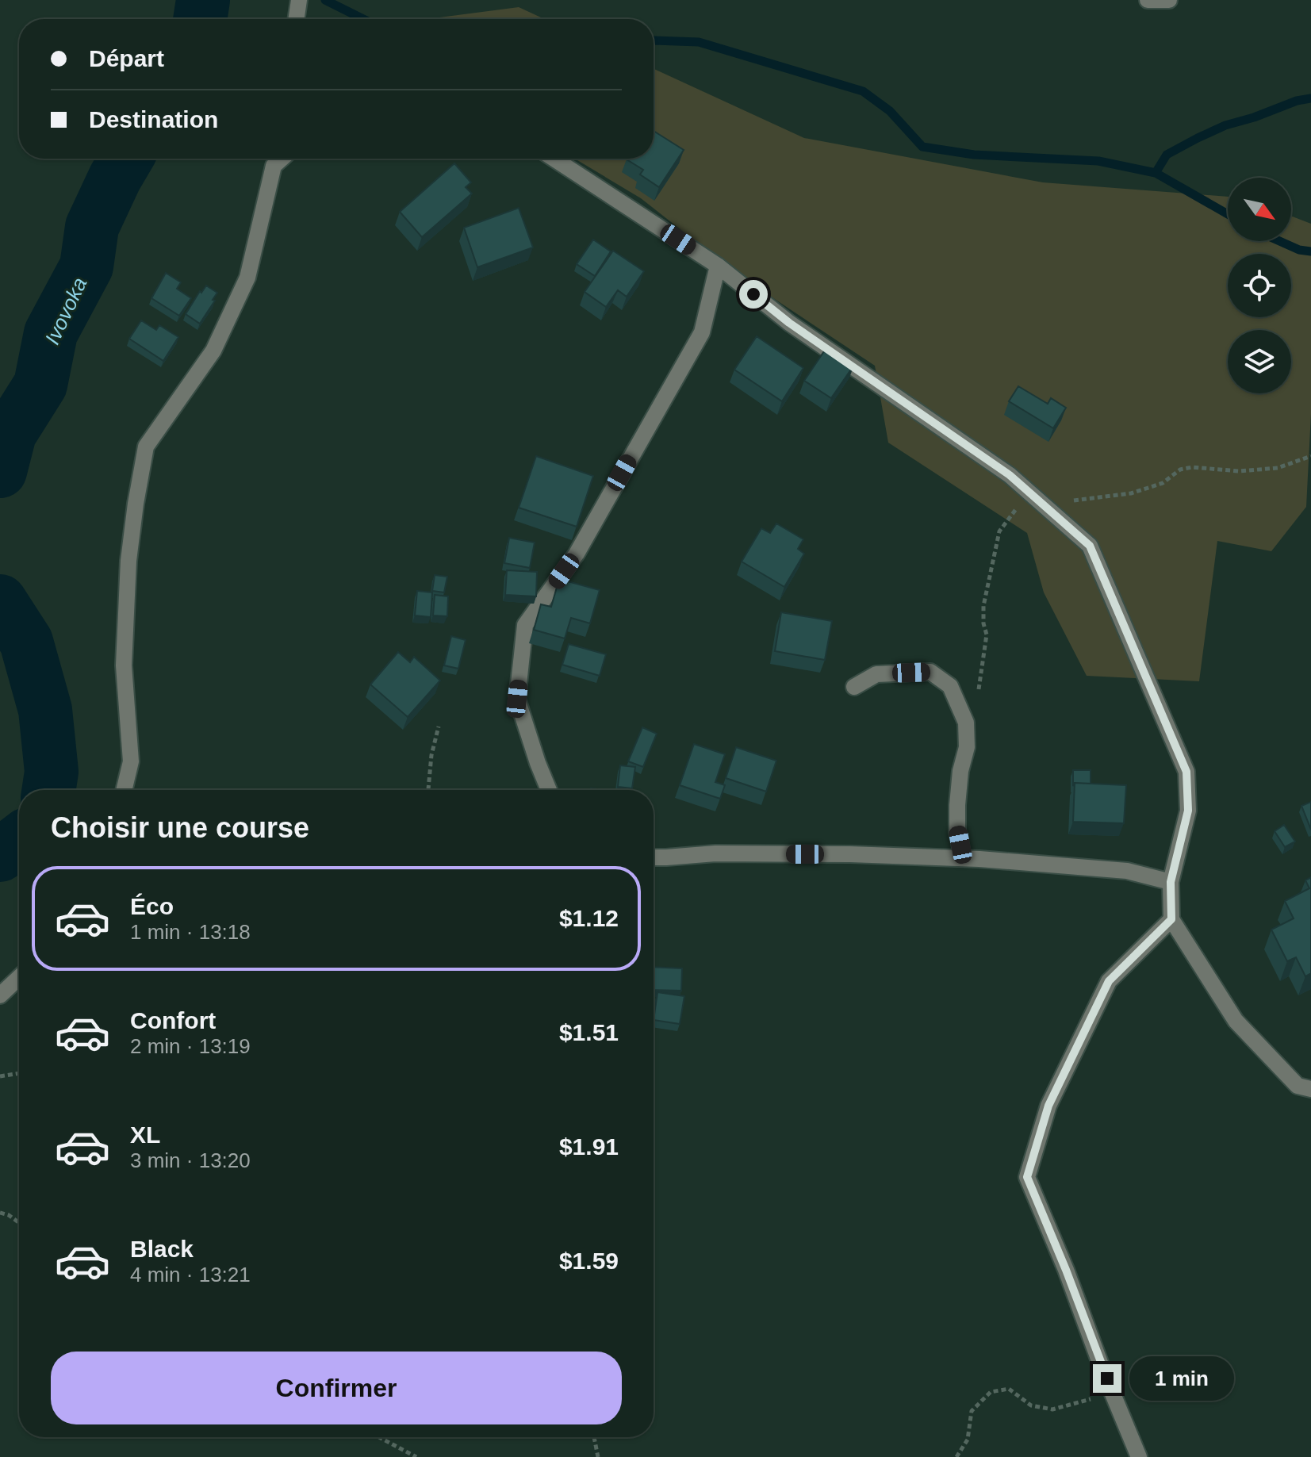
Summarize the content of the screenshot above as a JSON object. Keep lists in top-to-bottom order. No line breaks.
{"water":["Ivovoka"],"north":"bottom right","page":{"banner":["Départ","Destination"],"heading":"Choisir une course","list":[{"name":"Éco","note":"1 min · 13:18","value":"$1.12"},{"name":"Confort","note":"2 min · 13:19","value":"$1.51"},{"name":"XL","note":"3 min · 13:20","value":"$1.91"},{"name":"Black","note":"4 min · 13:21","value":"$1.59"}],"buttons":"Confirmer","bubble":"1 min"}}
